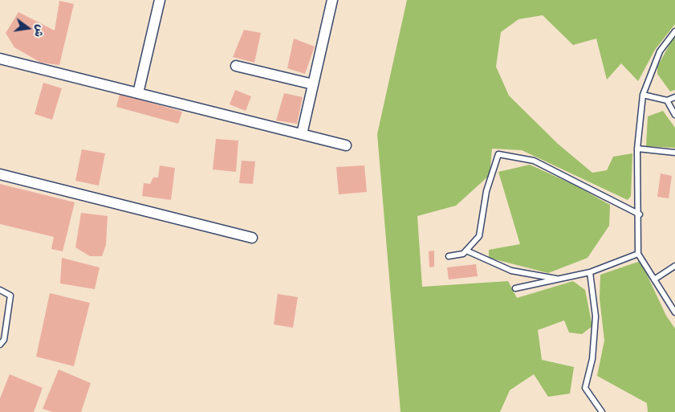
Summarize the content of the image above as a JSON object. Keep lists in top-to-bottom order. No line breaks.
{"north":"right"}
